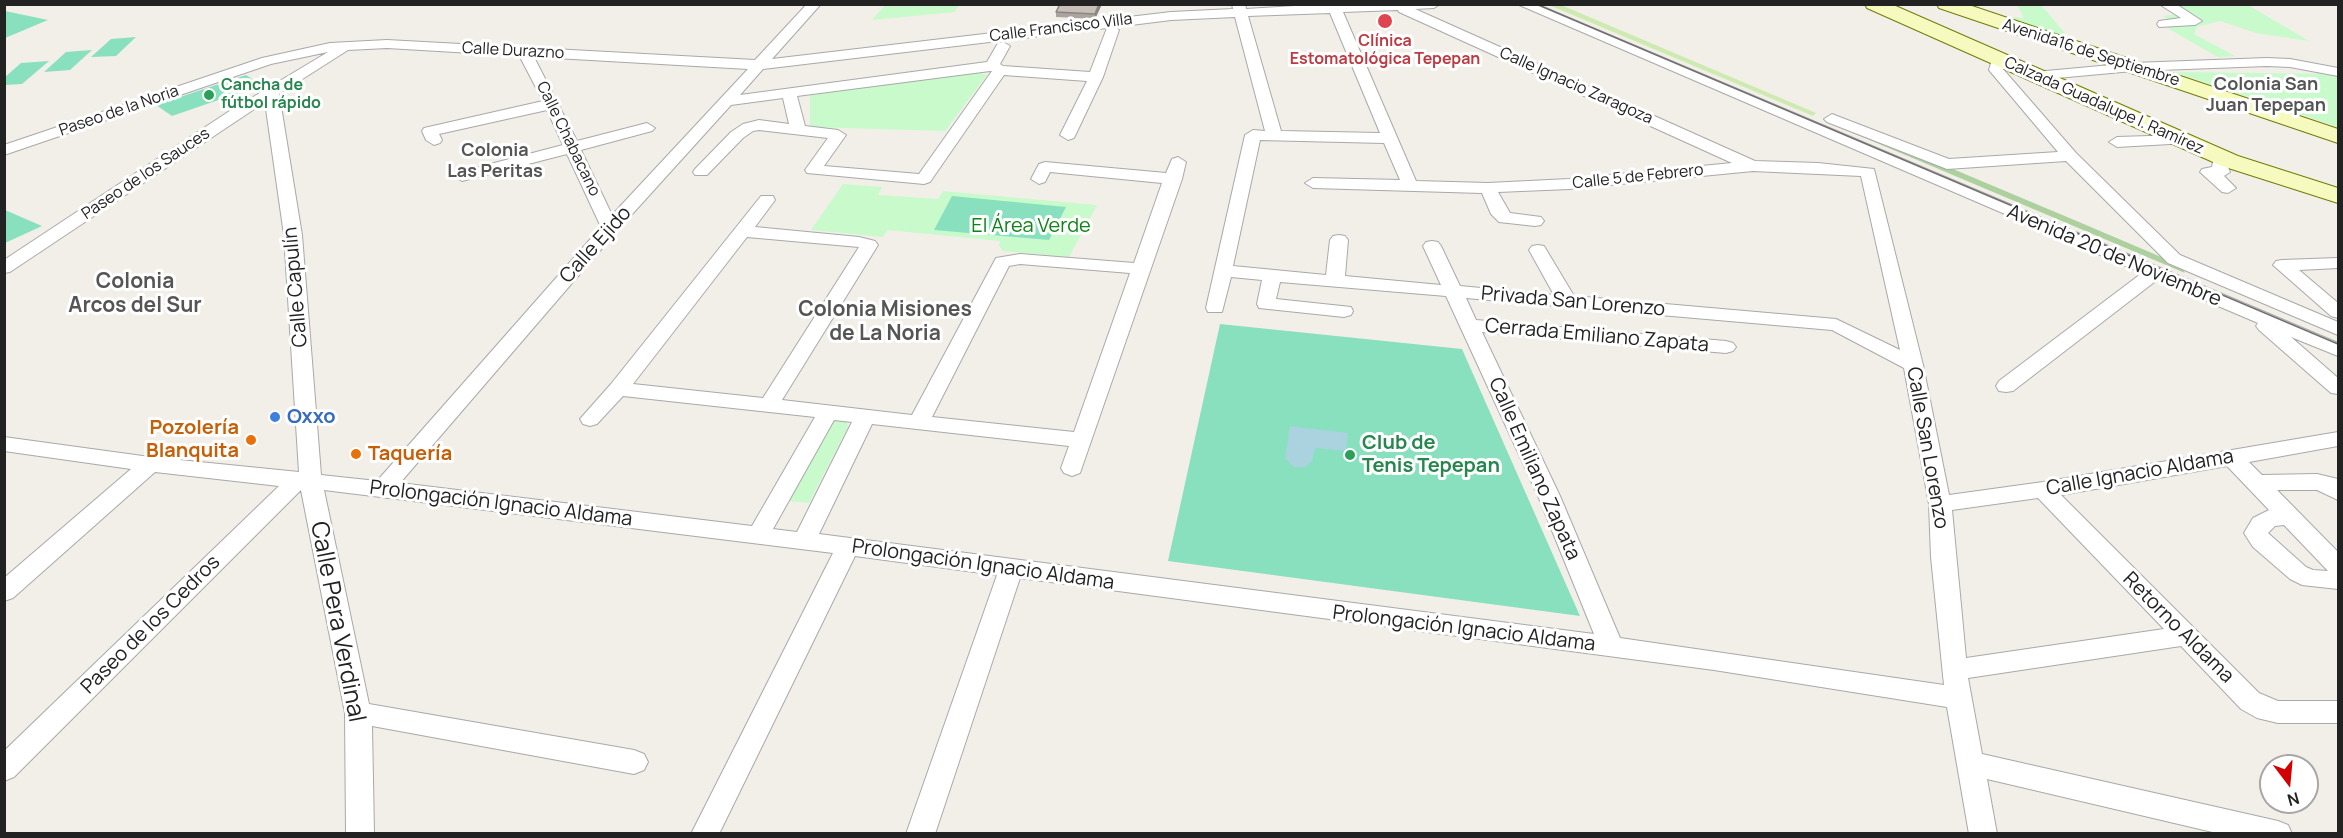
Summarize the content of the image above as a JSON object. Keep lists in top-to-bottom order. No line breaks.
{"streets":{"main road":["Avenida16 de Septiembre","Calzada Guadalupe I. Ramírez"],"street":["Calle Francisco Villa","Calle Durazno","Calle Ignacio Zaragoza","Paseo de la Noria","Calle Chabacano","Paseo de los Sauces","Calle 5 de Febrero","Calle Ejido","Avenida 20 de Noviembre","Calle Capulín","Privada San Lorenzo","Cerrada Emiliano Zapata","Calle San Lorenzo","Calle Emiliano Zapata","Calle Ignacio Aldama","Prolongación Ignacio Aldama","Calle Pera Verdinal","Paseo de los Cedros","Retorno Aldama"]},"crossings":[["Calle Francisco Villa","Calle Durazno"],["Calle Francisco Villa","Calle Ignacio Zaragoza"],["Calle Francisco Villa","Calle Ejido"],["Calle Durazno","Paseo de la Noria"],["Calle Durazno","Calle Chabacano"],["Calle Durazno","Paseo de los Sauces"],["Calle Durazno","Calle Ejido"],["Calle Ignacio Zaragoza","Calle 5 de Febrero"],["Calle Chabacano","Calle Ejido"],["Paseo de los Sauces","Calle Capulín"],["Calle 5 de Febrero","Calle San Lorenzo"],["Calle Ejido","Prolongación Ignacio Aldama"],["Calle Capulín","Prolongación Ignacio Aldama"],["Calle Capulín","Calle Pera Verdinal"],["Calle Capulín","Paseo de los Cedros"],["Privada San Lorenzo","Calle San Lorenzo"],["Privada San Lorenzo","Calle Emiliano Zapata"],["Cerrada Emiliano Zapata","Calle Emiliano Zapata"],["Calle San Lorenzo","Calle Ignacio Aldama"],["Calle San Lorenzo","Prolongación Ignacio Aldama"],["Calle Emiliano Zapata","Prolongación Ignacio Aldama"],["Calle Ignacio Aldama","Retorno Aldama"],["Prolongación Ignacio Aldama","Calle Pera Verdinal"],["Prolongación Ignacio Aldama","Paseo de los Cedros"],["Calle Pera Verdinal","Paseo de los Cedros"]],"districts":["Colonia San Juan Tepepan","Colonia Las Peritas","Colonia Arcos del Sur","Colonia Misiones de La Noria"],"parks":["El Área Verde"],"places":["Clínica Estomatológica Tepepan","Cancha de fútbol rápido","Oxxo","Pozolería Blanquita","Taquería","Club de Tenis Tepepan"],"north":"bottom"}
